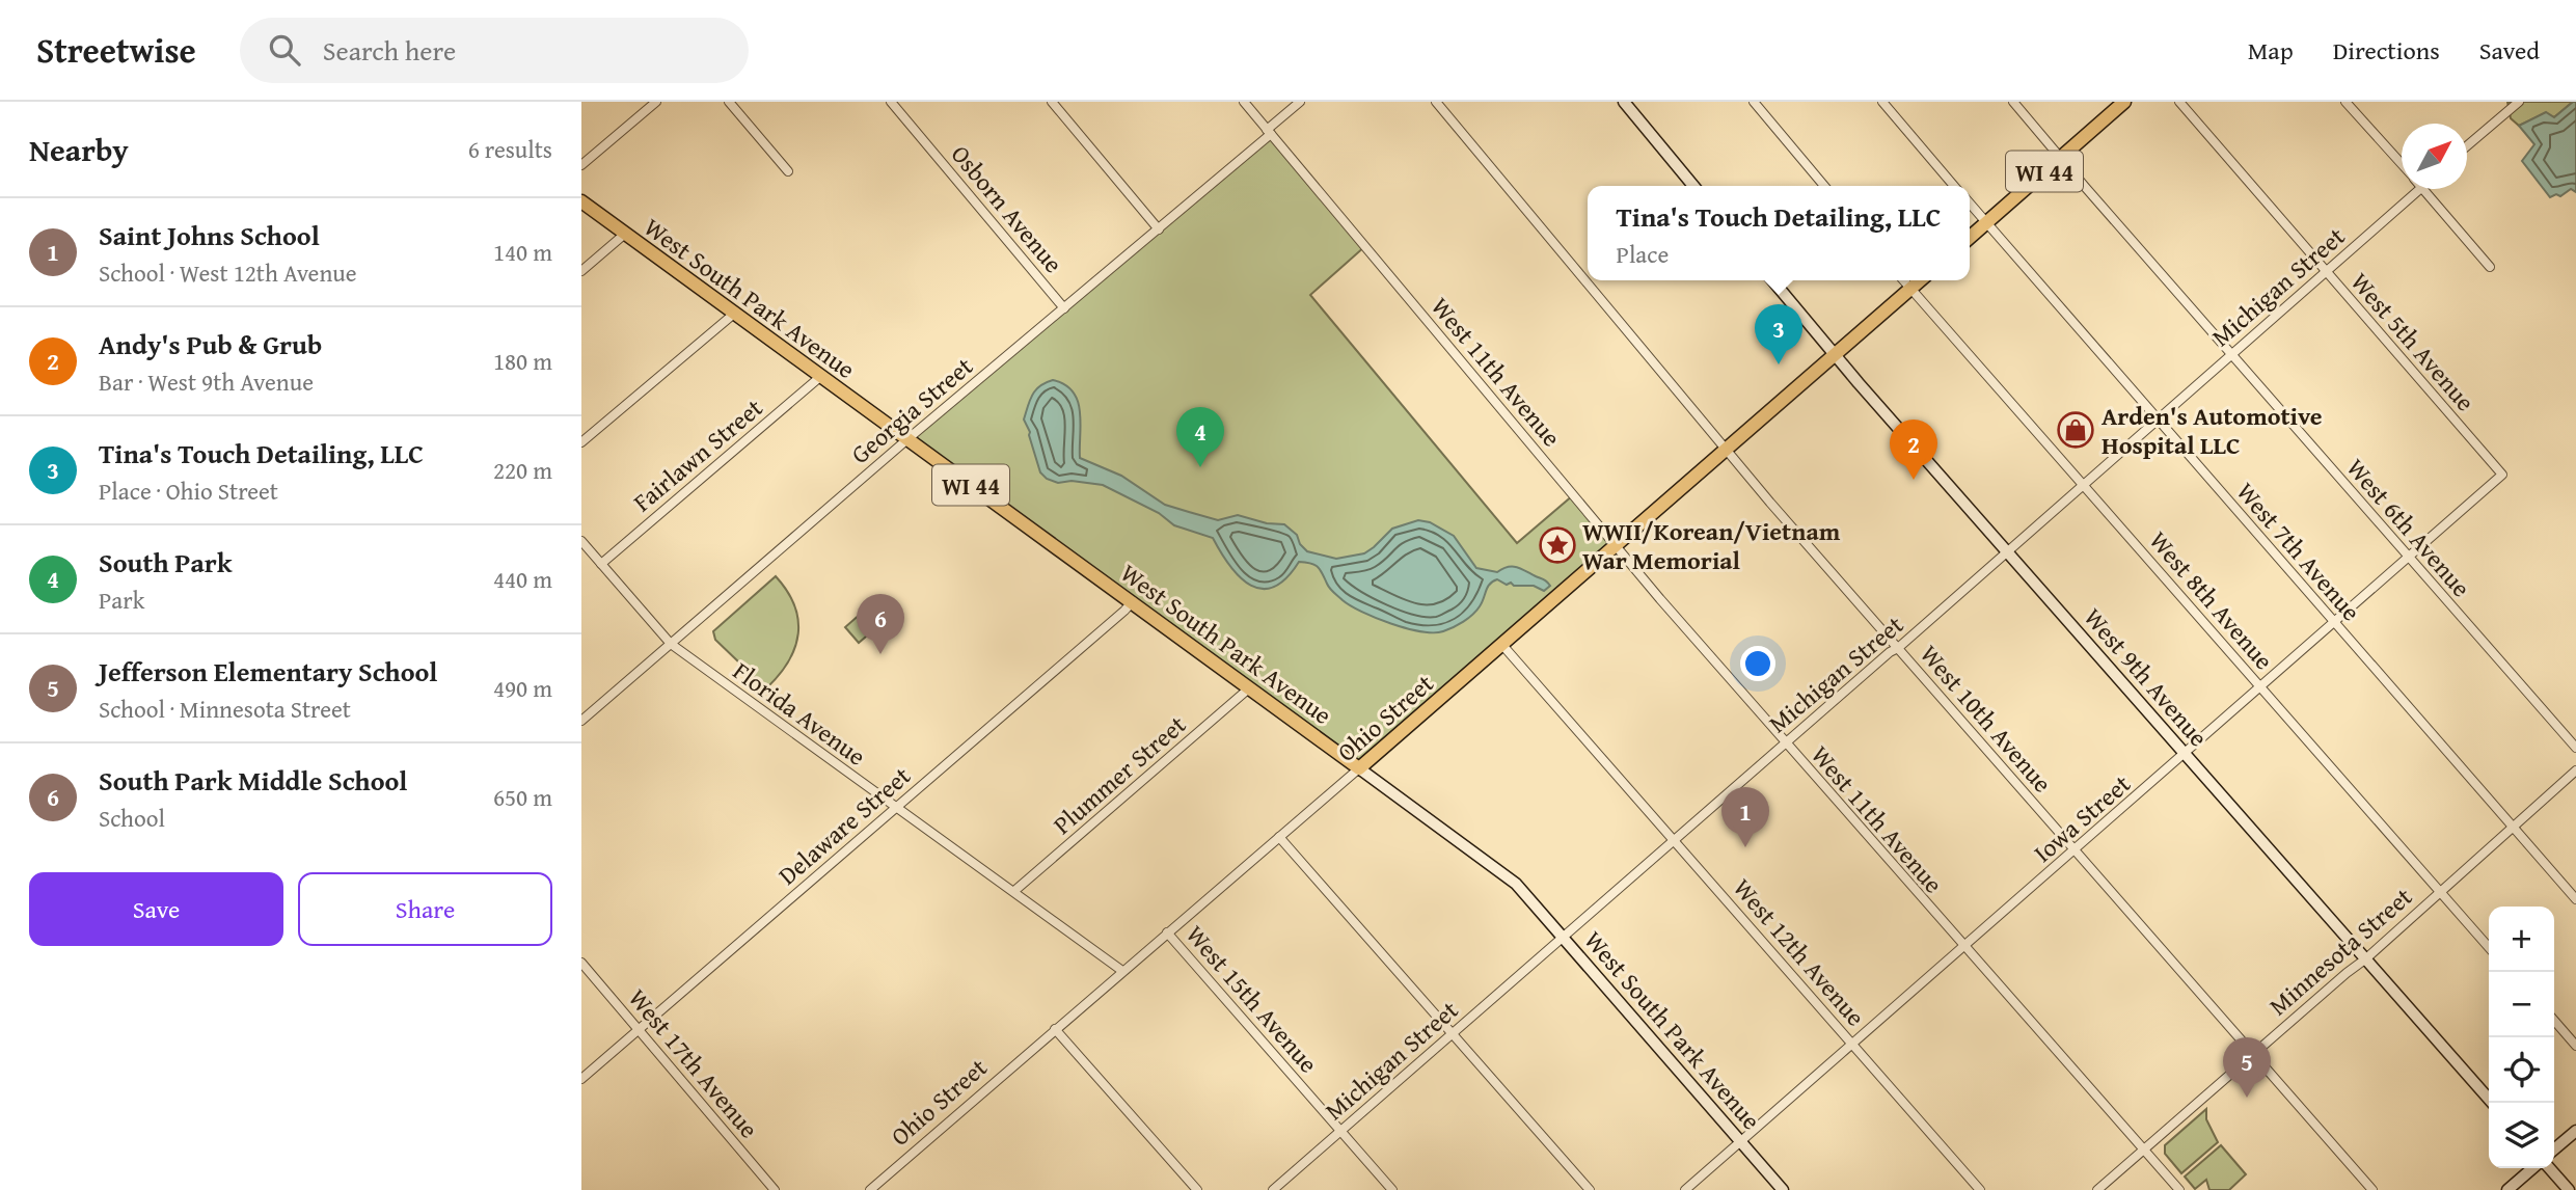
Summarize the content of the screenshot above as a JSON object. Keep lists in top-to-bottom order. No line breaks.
{"streets":{"main road":["WI 44","West South Park Avenue","West 9th Avenue","Ohio Street"],"street":["Osborn Avenue","Michigan Street","West 5th Avenue","West 11th Avenue","Georgia Street","Fairlawn Street","West 6th Avenue","West 7th Avenue","West 8th Avenue","Florida Avenue","West 10th Avenue","Plummer Street","Iowa Street","Delaware Street","Minnesota Street","West 12th Avenue","West 15th Avenue","West 17th Avenue"]},"crossings":[["WI 44","West 6th Avenue"],["WI 44","West 7th Avenue"],["Osborn Avenue","Georgia Street"],["Michigan Street","West South Park Avenue"],["Michigan Street","West 5th Avenue"],["Michigan Street","West 11th Avenue"],["Michigan Street","West 6th Avenue"],["Michigan Street","West 7th Avenue"],["Michigan Street","West 8th Avenue"],["Michigan Street","West 9th Avenue"],["Michigan Street","West 10th Avenue"],["Michigan Street","West 12th Avenue"],["Michigan Street","West 15th Avenue"],["West South Park Avenue","Georgia Street"],["West South Park Avenue","Fairlawn Street"],["West South Park Avenue","Ohio Street"],["West South Park Avenue","Plummer Street"],["West South Park Avenue","Iowa Street"],["West South Park Avenue","Delaware Street"],["West 5th Avenue","Iowa Street"],["West 11th Avenue","Georgia Street"],["West 11th Avenue","Ohio Street"],["West 11th Avenue","Iowa Street"],["West 11th Avenue","Minnesota Street"],["Georgia Street","Florida Avenue"],["Fairlawn Street","Florida Avenue"],["West 6th Avenue","Iowa Street"],["West 7th Avenue","Iowa Street"],["West 7th Avenue","Minnesota Street"],["West 8th Avenue","Ohio Street"],["West 8th Avenue","Iowa Street"],["West 8th Avenue","Minnesota Street"],["West 9th Avenue","Ohio Street"],["West 9th Avenue","Iowa Street"],["West 9th Avenue","Minnesota Street"],["Florida Avenue","Ohio Street"],["Florida Avenue","Plummer Street"],["Florida Avenue","Delaware Street"],["Ohio Street","West 10th Avenue"],["Ohio Street","West 12th Avenue"],["Ohio Street","West 15th Avenue"],["West 10th Avenue","Iowa Street"],["West 10th Avenue","Minnesota Street"],["Iowa Street","West 12th Avenue"],["Delaware Street","West 17th Avenue"]],"places":{"shop":["Arden's Automotive Hospital LLC"],"place":["WWII/Korean/Vietnam War Memorial"]},"north":"top right","page":{"header":"Streetwise","search":"Search here","nav":["Map","Directions","Saved"],"heading":["Nearby","6 results"],"popup":["Tina's Touch Detailing, LLC","Place"],"list":[{"mark":"1","name":"Saint Johns School","note":"School · West 12th Avenue","value":"140 m"},{"mark":"2","name":"Andy's Pub & Grub","note":"Bar · West 9th Avenue","value":"180 m"},{"mark":"3","name":"Tina's Touch Detailing, LLC","note":"Place · Ohio Street","value":"220 m"},{"mark":"4","name":"South Park","note":"Park","value":"440 m"},{"mark":"5","name":"Jefferson Elementary School","note":"School · Minnesota Street","value":"490 m"},{"mark":"6","name":"South Park Middle School","note":"School","value":"650 m"}],"pins":["3","4","2","6","1","5"],"buttons":["Save","Share"],"map_buttons":["+","−"]}}
